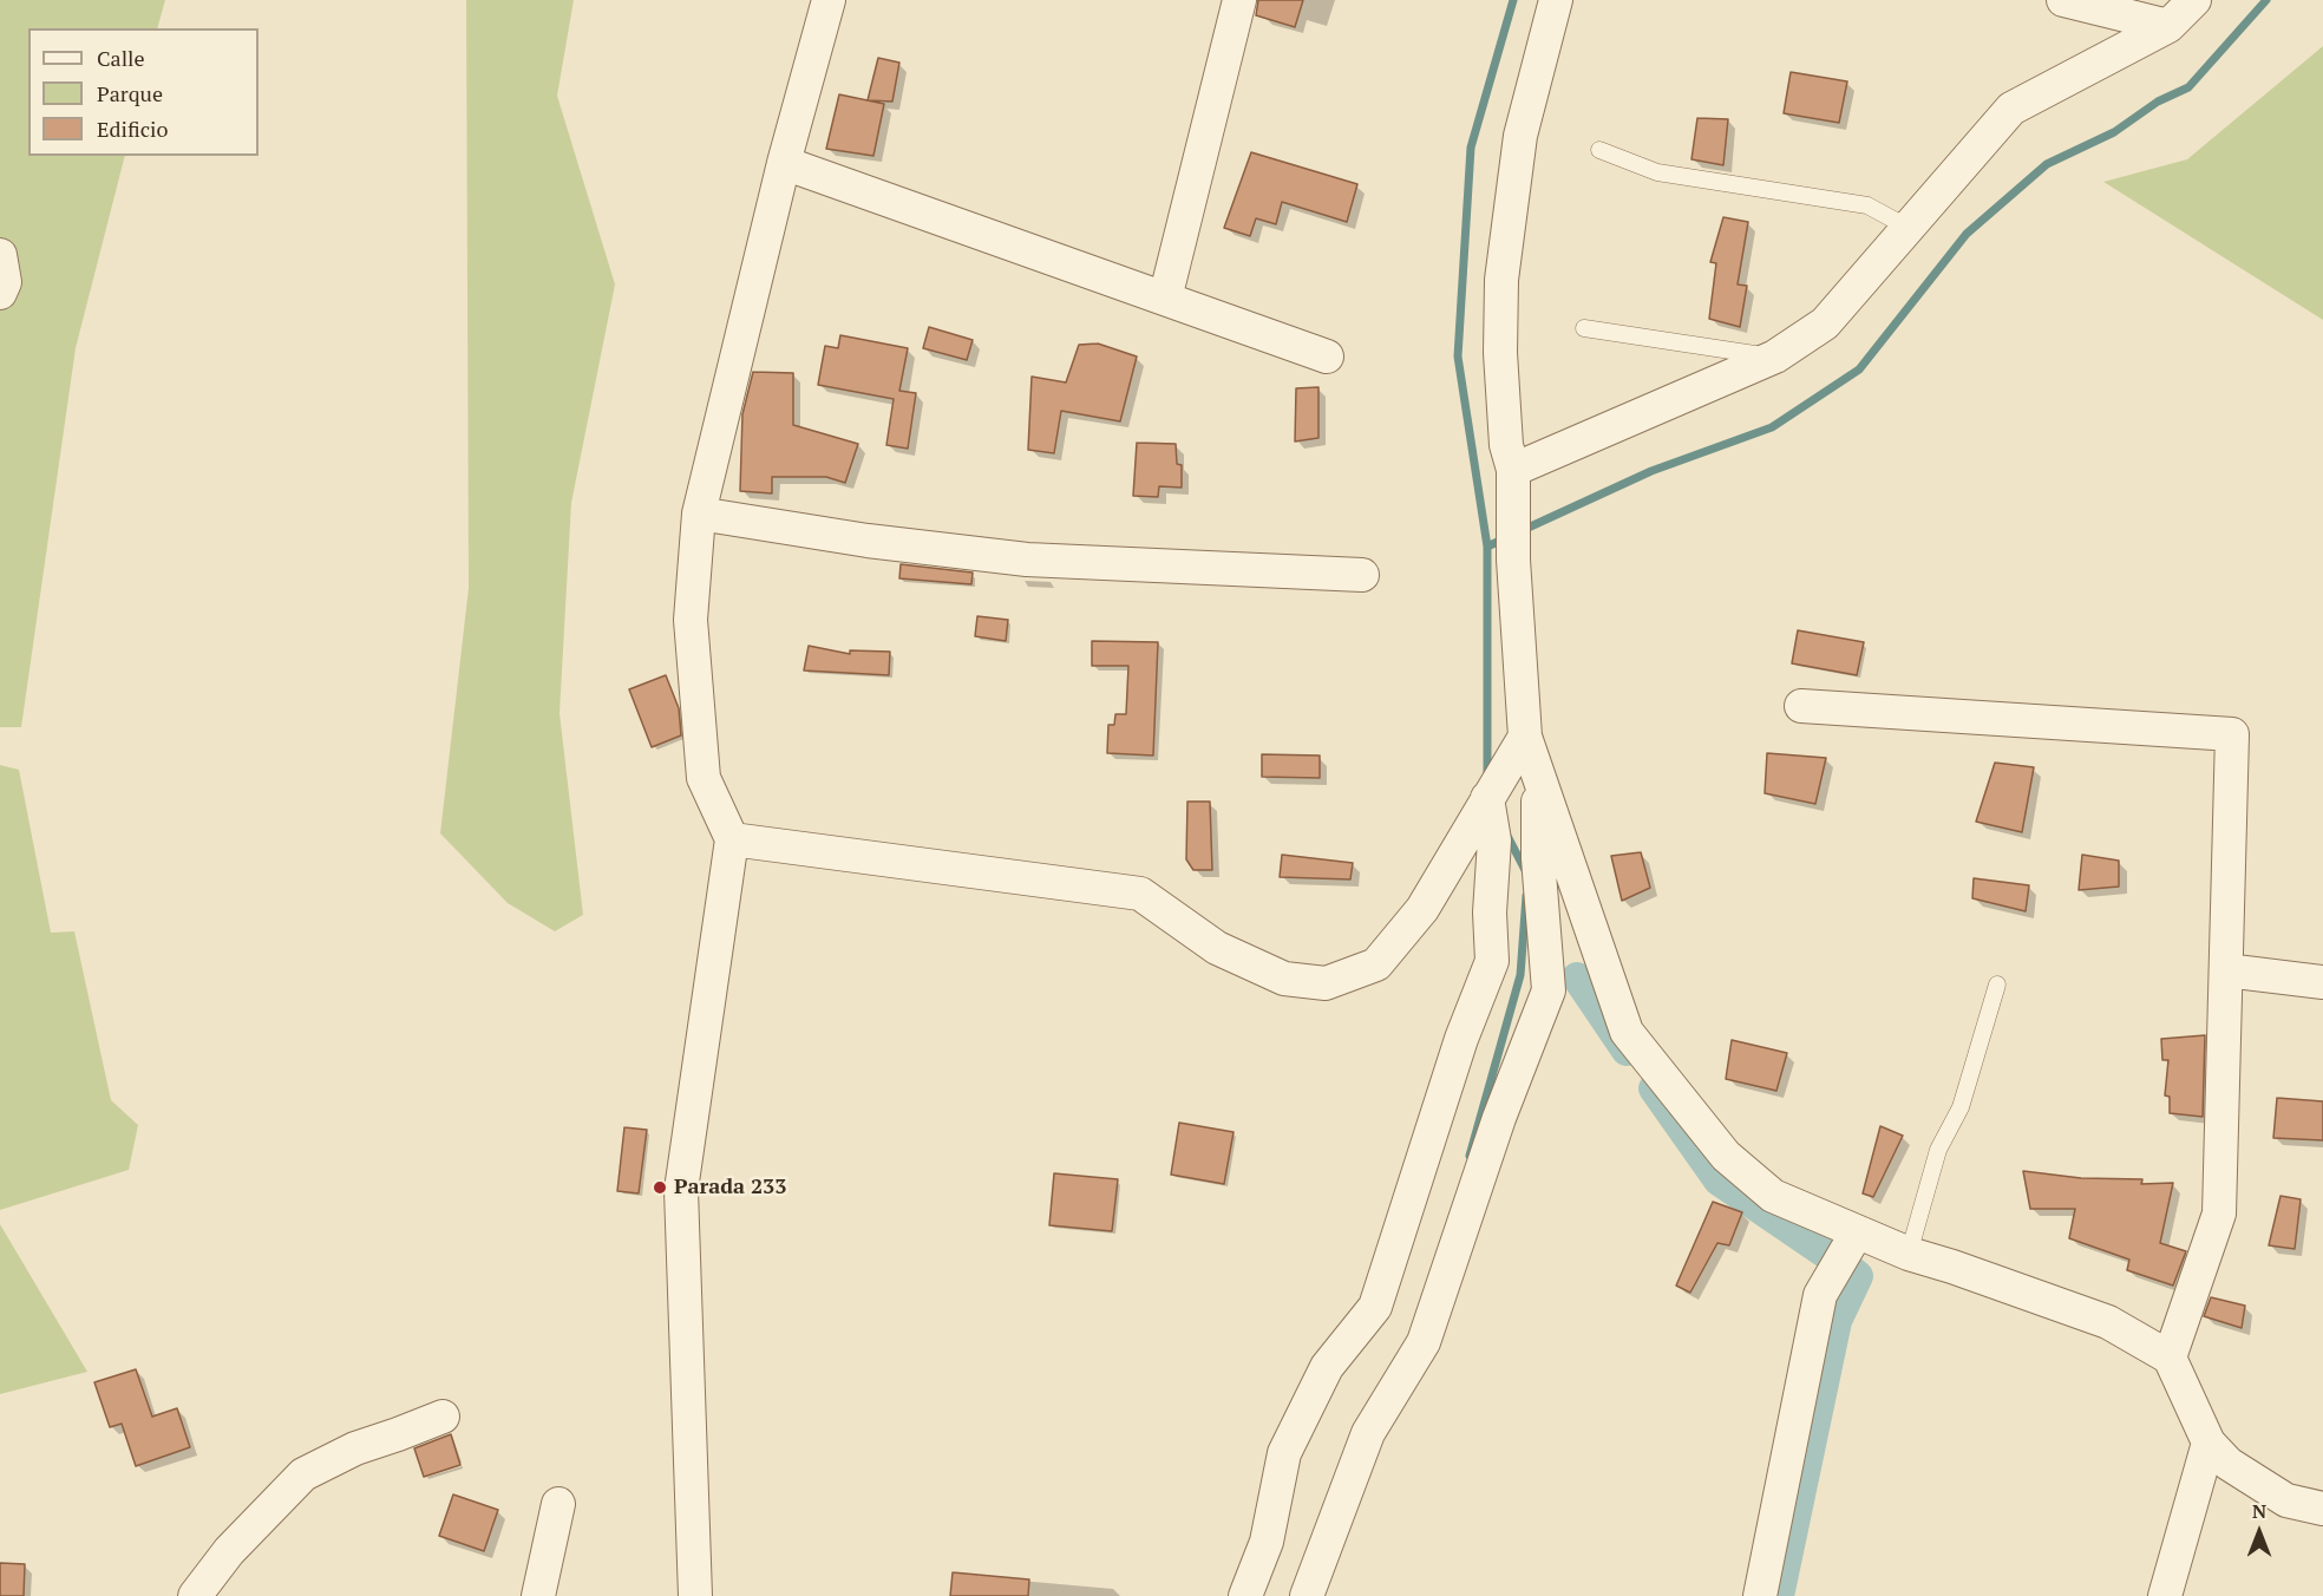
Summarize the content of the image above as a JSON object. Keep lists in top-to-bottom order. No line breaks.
{"places":["Parada 233"],"legend":["Calle","Parque","Edificio"],"north":"top"}
